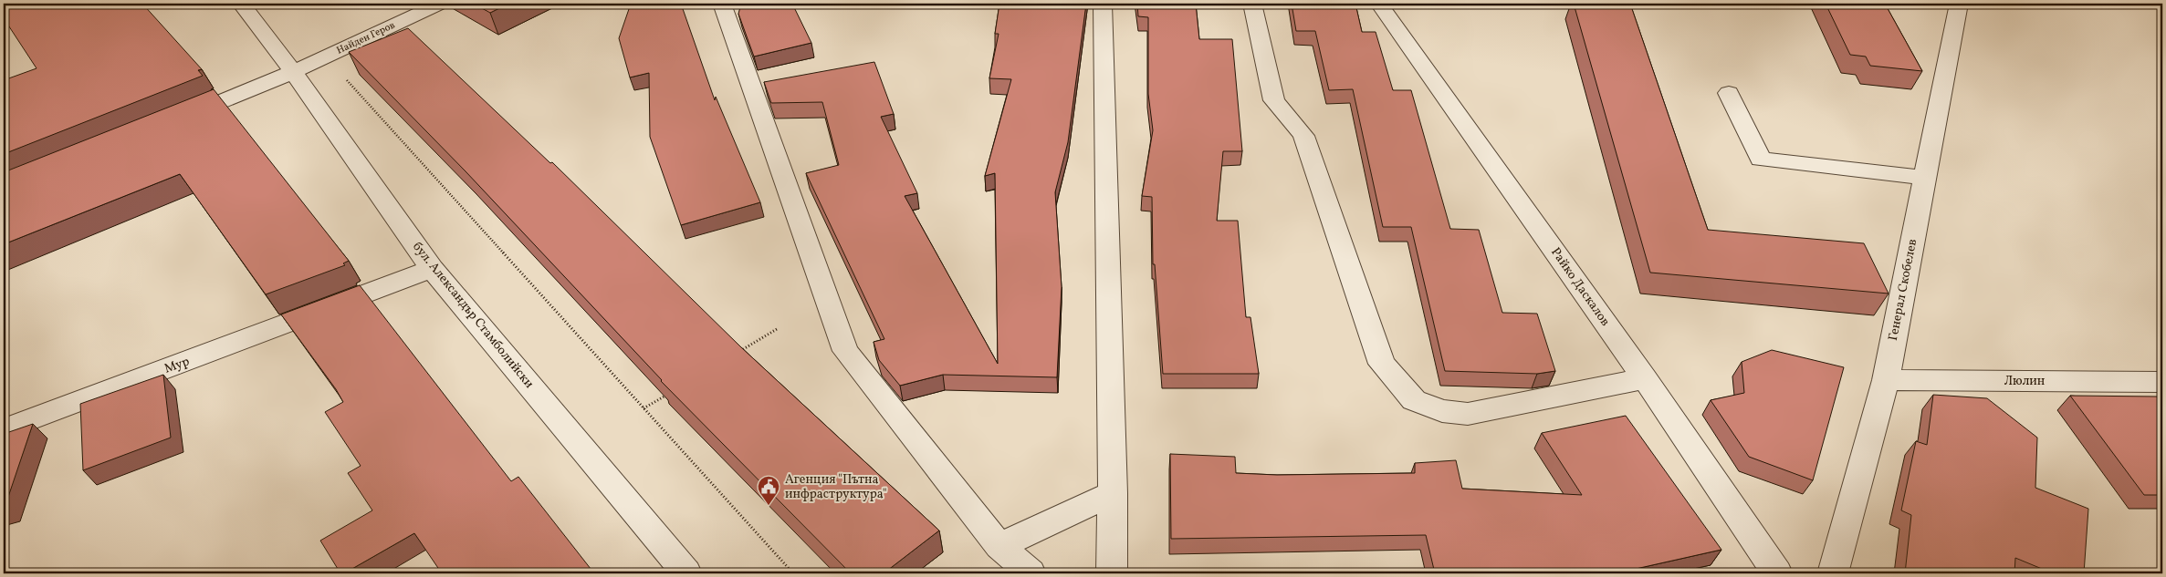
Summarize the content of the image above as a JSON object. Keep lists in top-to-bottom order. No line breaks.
{"streets":{"street":["Найден Геров","Райко Даскалов","Генерал Скобелев","бул. Александър Стамболийски","Мур","Люлин"]},"crossings":[["Найден Геров","бул. Александър Стамболийски"],["Генерал Скобелев","Люлин"],["бул. Александър Стамболийски","Мур"]],"places":{"public building":["Агенция \"Пътна инфраструктура\""]}}
